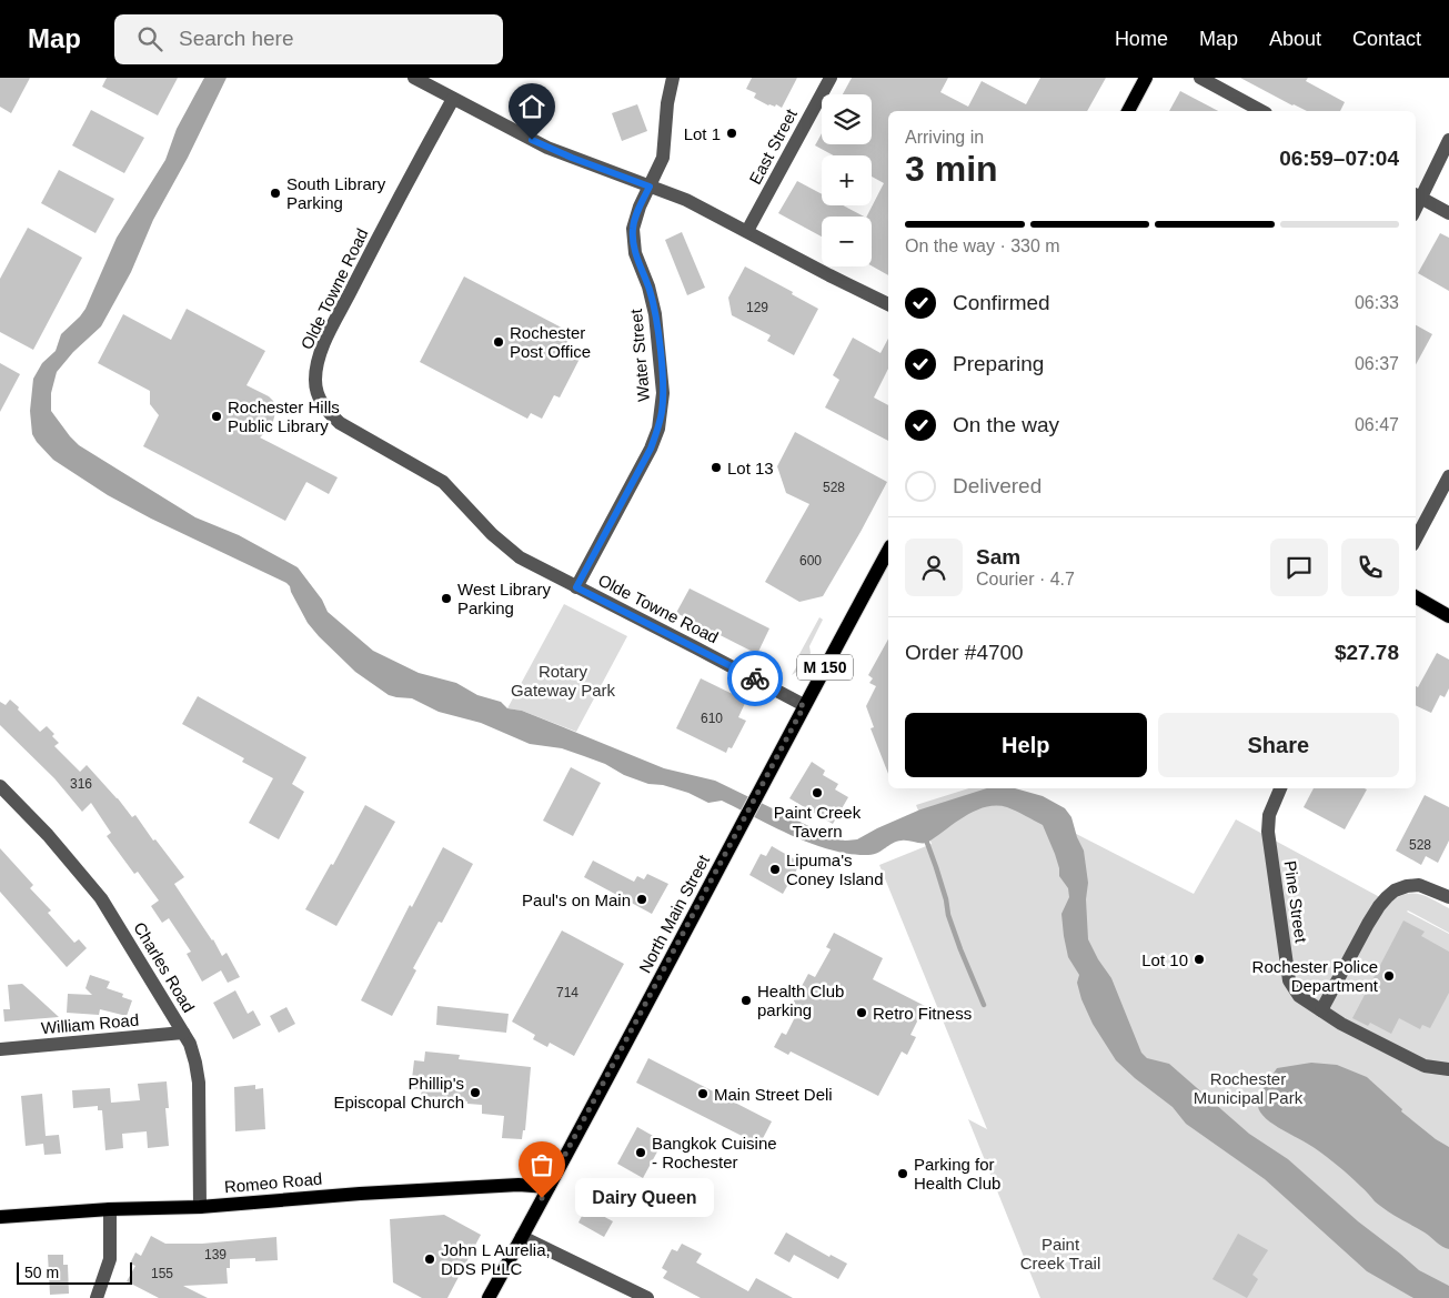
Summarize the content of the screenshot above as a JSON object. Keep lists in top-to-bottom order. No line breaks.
{"streets":{"main road":["M 150","North Main Street","Romeo Road"],"street":["East Street","Olde Towne Road","Water Street","Pine Street","Charles Road","William Road"]},"crossings":[["Olde Towne Road","Water Street"],["Olde Towne Road","North Main Street"],["North Main Street","Romeo Road"],["Charles Road","William Road"],["Charles Road","Romeo Road"]],"parks":["Rotary Gateway Park","Rochester Municipal Park","Paint Creek Trail"],"places":["Lot 1","South Library Parking","Rochester Post Office","Rochester Hills Public Library","Lot 13","West Library Parking","Paint Creek Tavern","Lipuma's Coney Island","Paul's on Main","Lot 10","Rochester Police Department","Health Club parking","Retro Fitness","Phillip's Episcopal Church","Main Street Deli","Bangkok Cuisine - Rochester","Parking for Health Club","Dairy Queen","John L Aurelia, DDS PLLC"],"house_numbers":["129","528","600","610","316","528","714","139","155"],"scale_bar":"50 m","page":{"header":"Map","search":"Search here","nav":["Home","Map","About","Contact"],"map_buttons":["+","−"],"heading":["3 min","Arriving in","06:59–07:04"],"panel":["Sam","Courier · 4.7","Order #4700","$27.78"],"bar":"On the way · 330 m","list":[["Confirmed","06:33"],["Preparing","06:37"],["On the way","06:47"],"Delivered"],"buttons":["Help","Share"],"bubble":"Dairy Queen","scale":"50 m"}}
